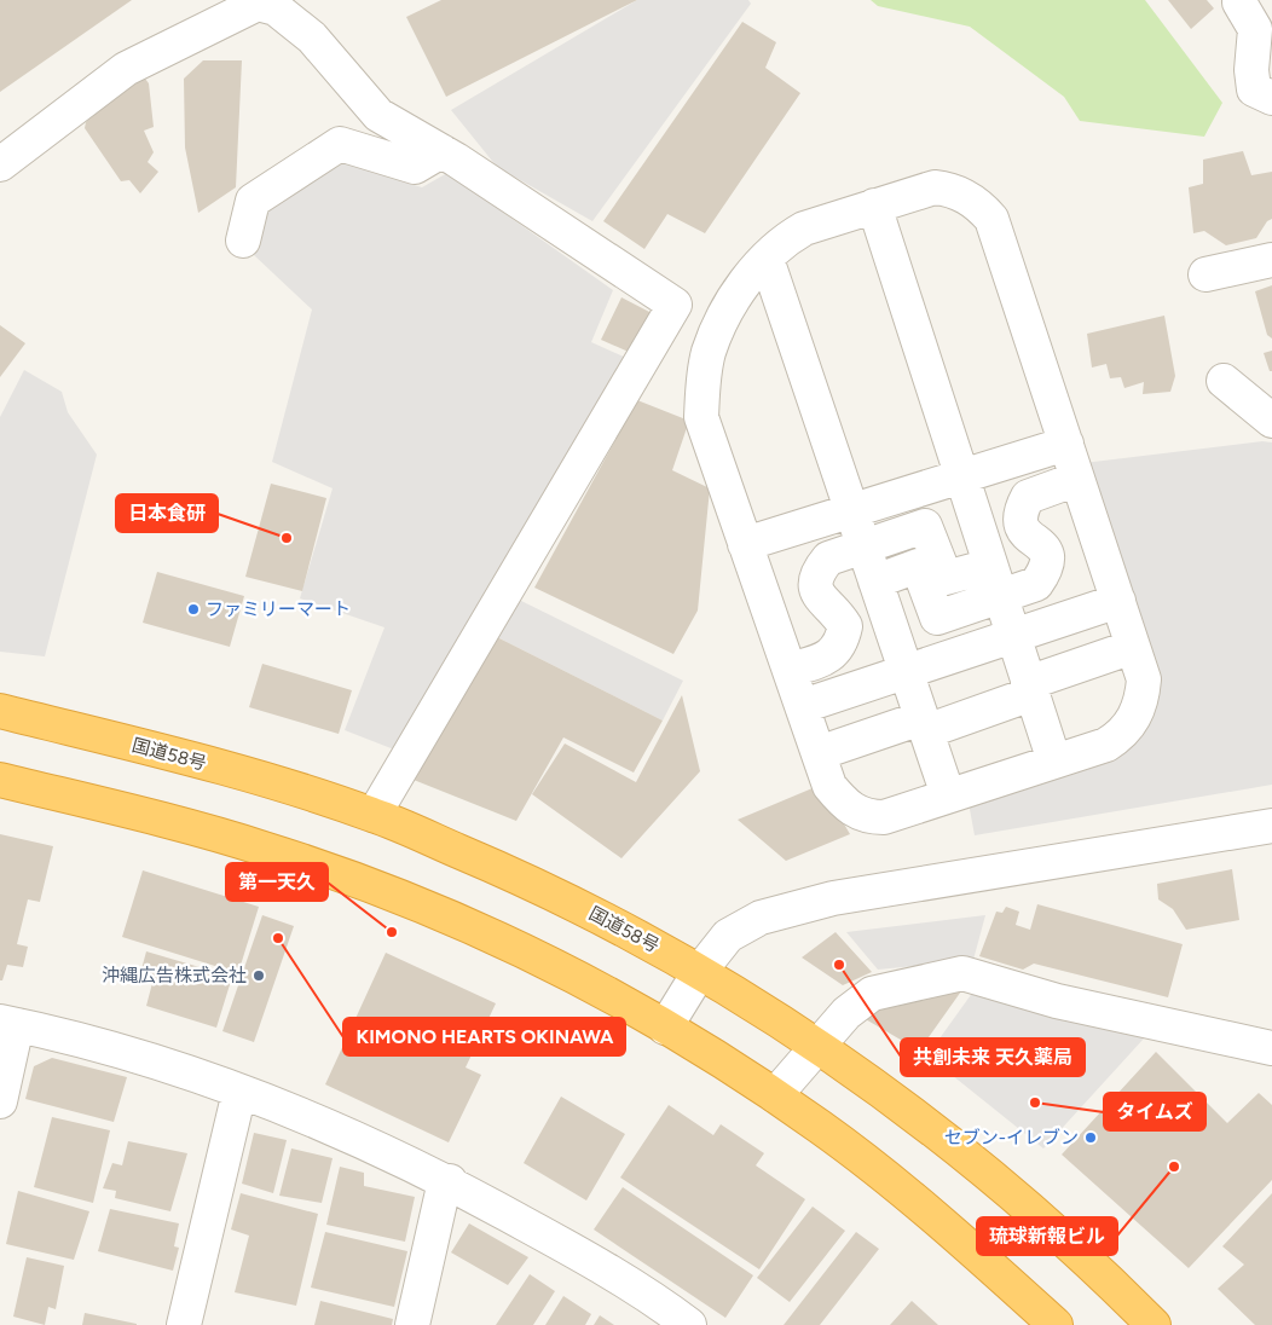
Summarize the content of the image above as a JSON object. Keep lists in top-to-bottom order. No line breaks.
{"streets":{"highway":["国道58号"]},"places":["日本食研","ファミリーマート","第一天久","KIMONO HEARTS OKINAWA","共創未来 天久薬局","沖縄広告株式会社","タイムズ","セブン-イレブン","琉球新報ビル"]}
